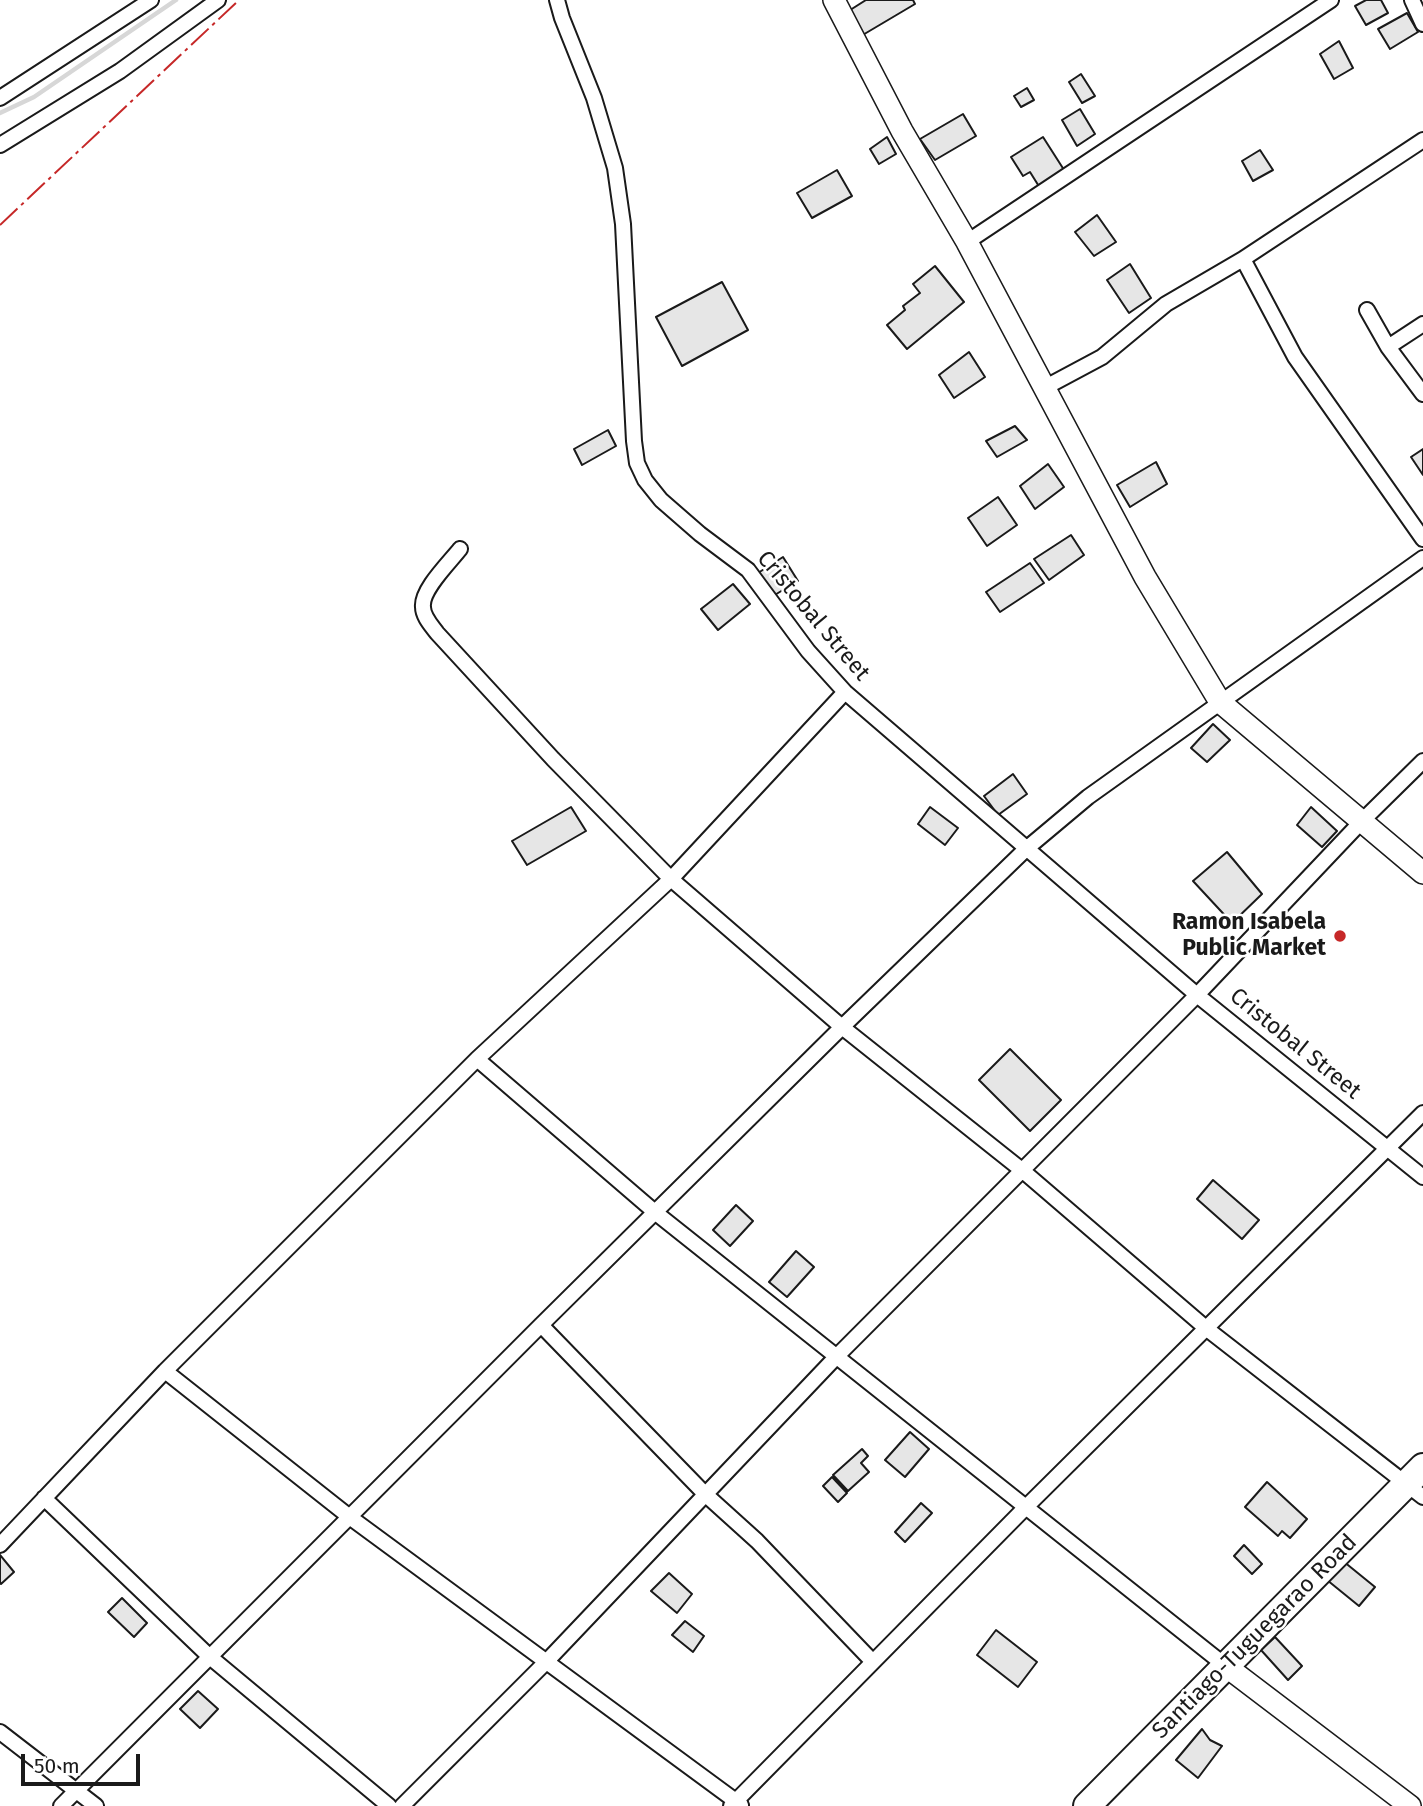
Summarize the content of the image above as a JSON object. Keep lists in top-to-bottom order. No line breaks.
{"streets":{"highway":["Santiago-Tuguegarao Road"],"street":["Cristobal Street"]},"places":["Ramon Isabela Public Market"],"scale_bar":"50 m"}
